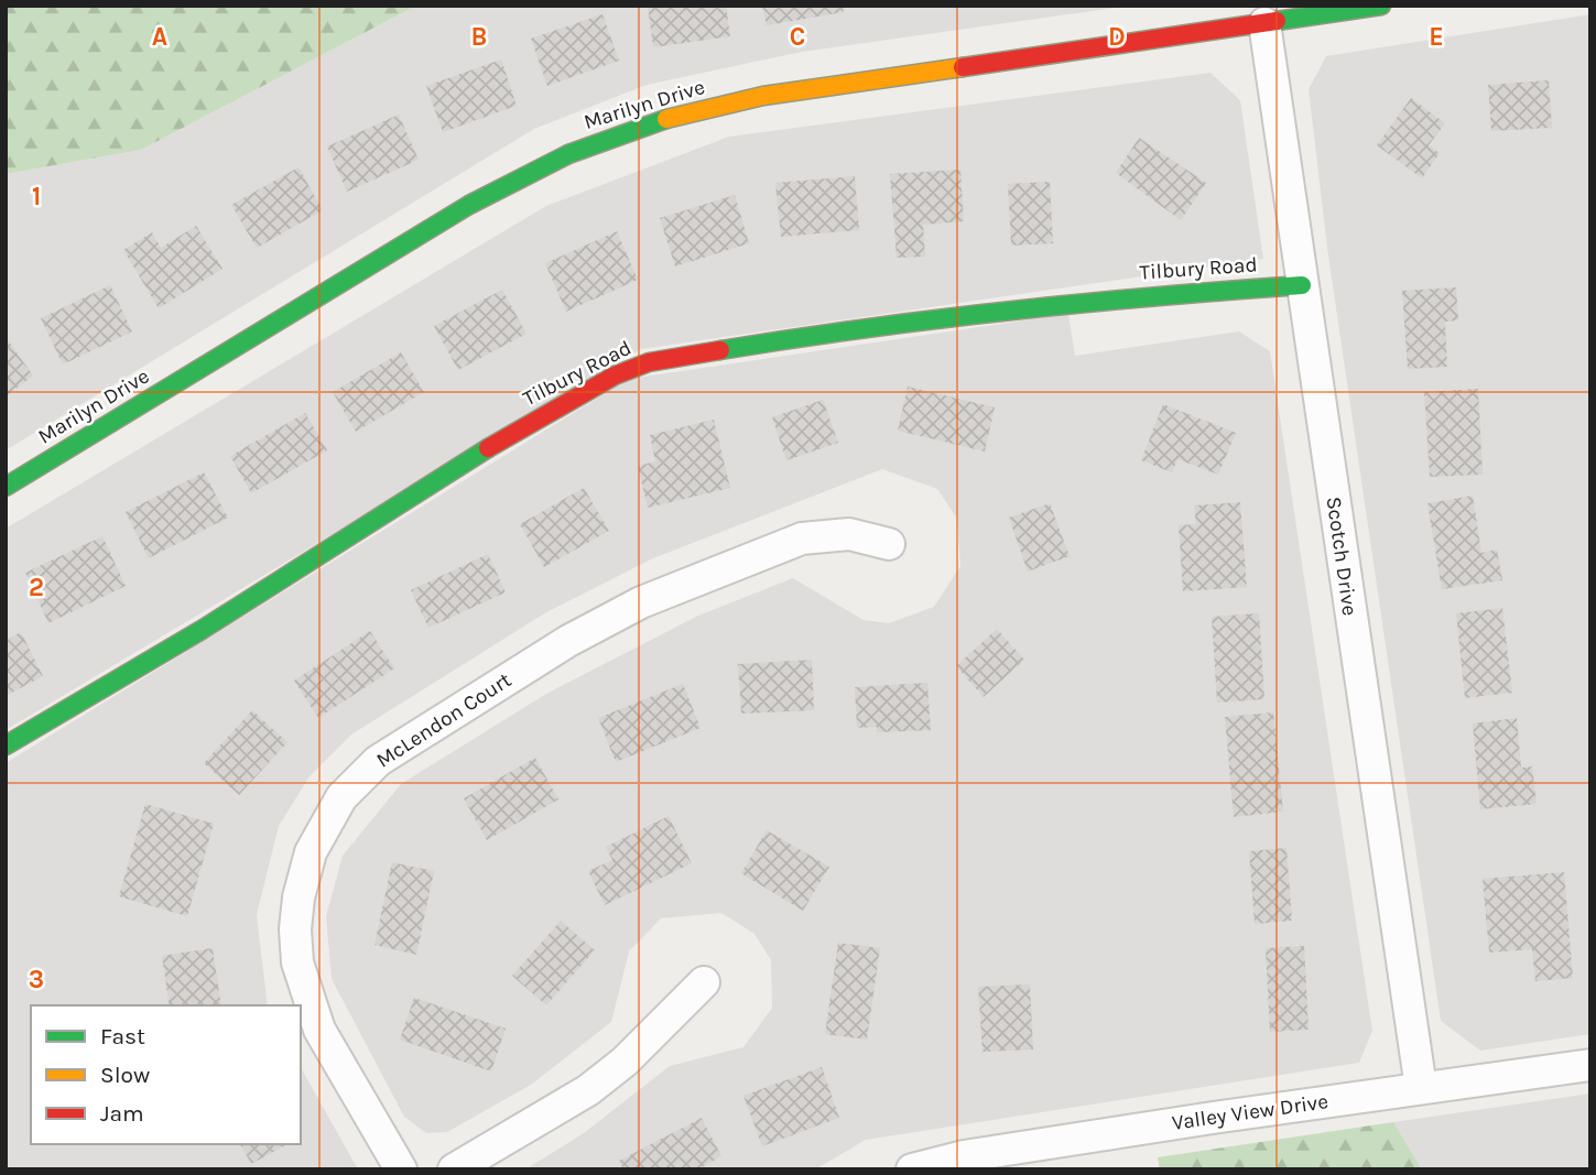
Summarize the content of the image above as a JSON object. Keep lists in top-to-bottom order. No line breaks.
{"streets":{"street":["Marilyn Drive","Tilbury Road","Scotch Drive","McLendon Court","Valley View Drive"]},"crossings":[["Marilyn Drive","Scotch Drive"],["Tilbury Road","Scotch Drive"],["Scotch Drive","Valley View Drive"]],"legend":["Fast","Slow","Jam"],"grid":{"columns":["A","B","C","D","E"],"rows":["1","2","3"]}}
